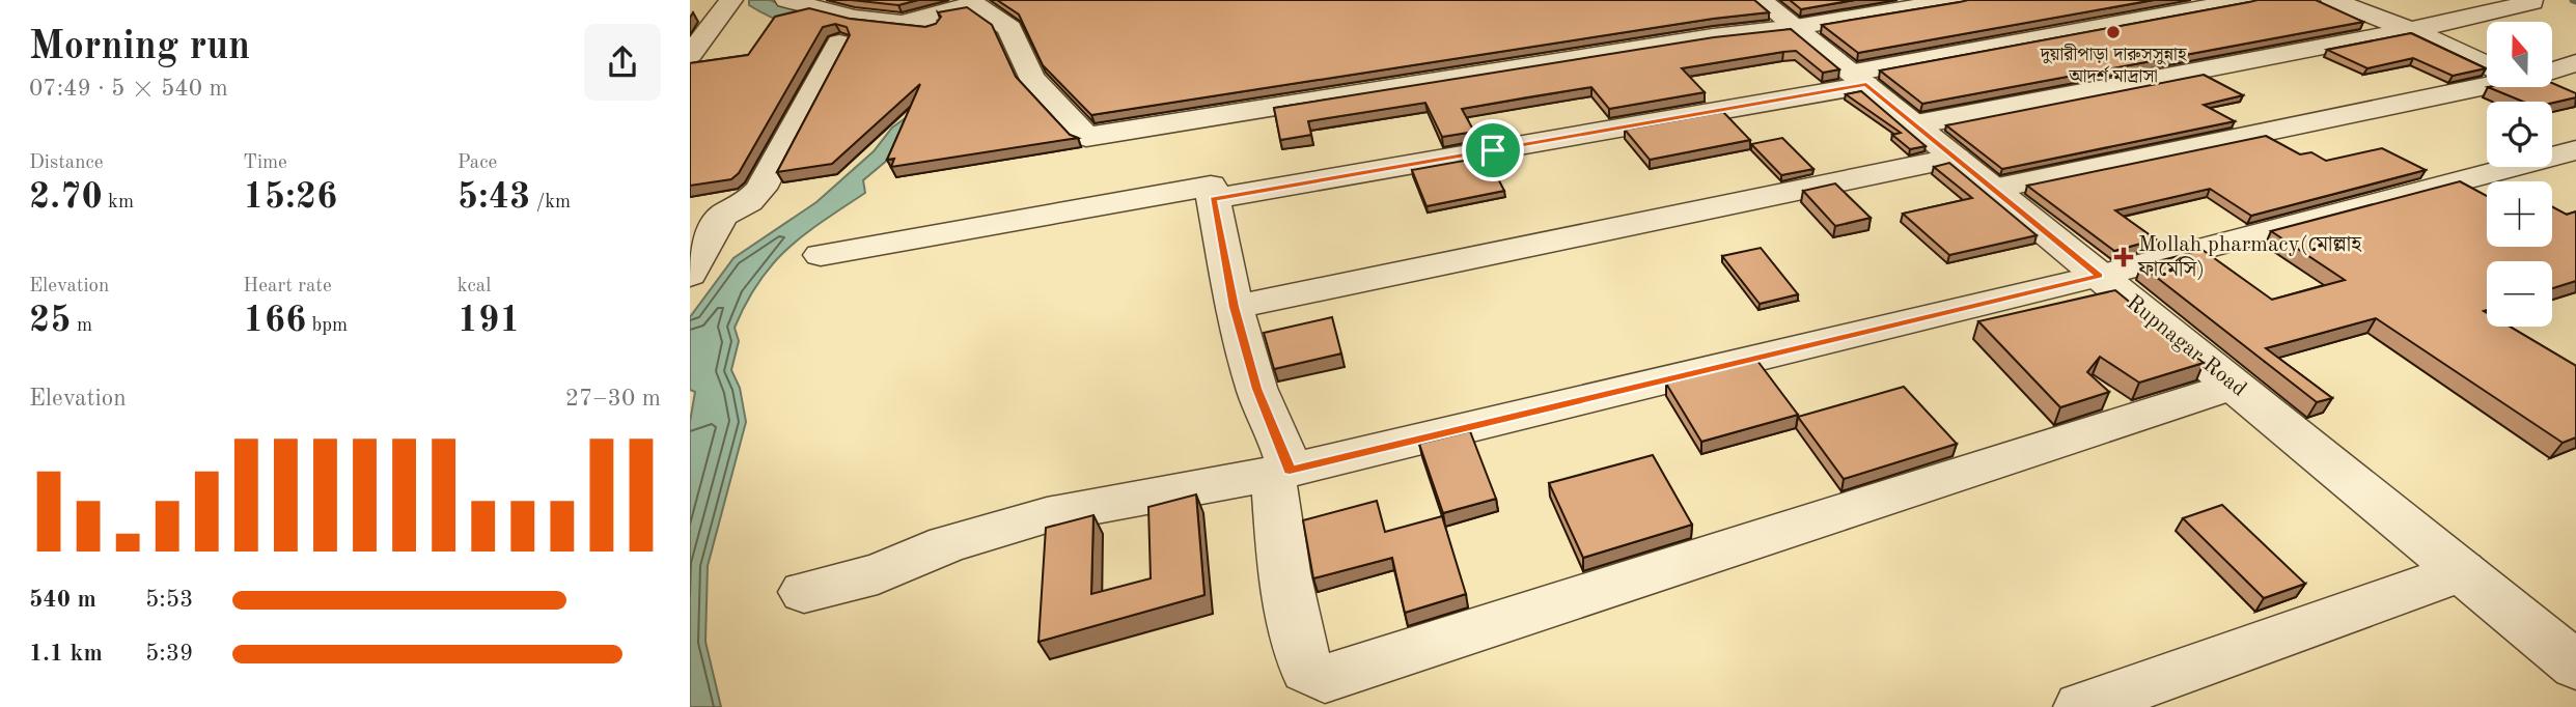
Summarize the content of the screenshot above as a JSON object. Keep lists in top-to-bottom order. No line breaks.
{"streets":{"street":["Rupnagar Road"]},"places":{"other":["দুয়ারীপাড়া দারুসসুন্নাহ আদর্শ মাদ্রাসা"],"health":["Mollah pharmacy(মোল্লাহ ফার্মেসি)"]},"north":"top","page":{"heading":["Morning run","07:49 · 5 × 540 m"],"map_buttons":["+","−"],"stats":[["Distance","2.70 km"],["Time","15:26"],["Pace","5:43 /km"],["Elevation","25 m"],["Heart rate","166 bpm"],["kcal","191"]],"chart":["Elevation","27–30 m"],"list":[{"name":"540 m","note":"5:53"},{"name":"1.1 km","note":"5:39"}]}}
